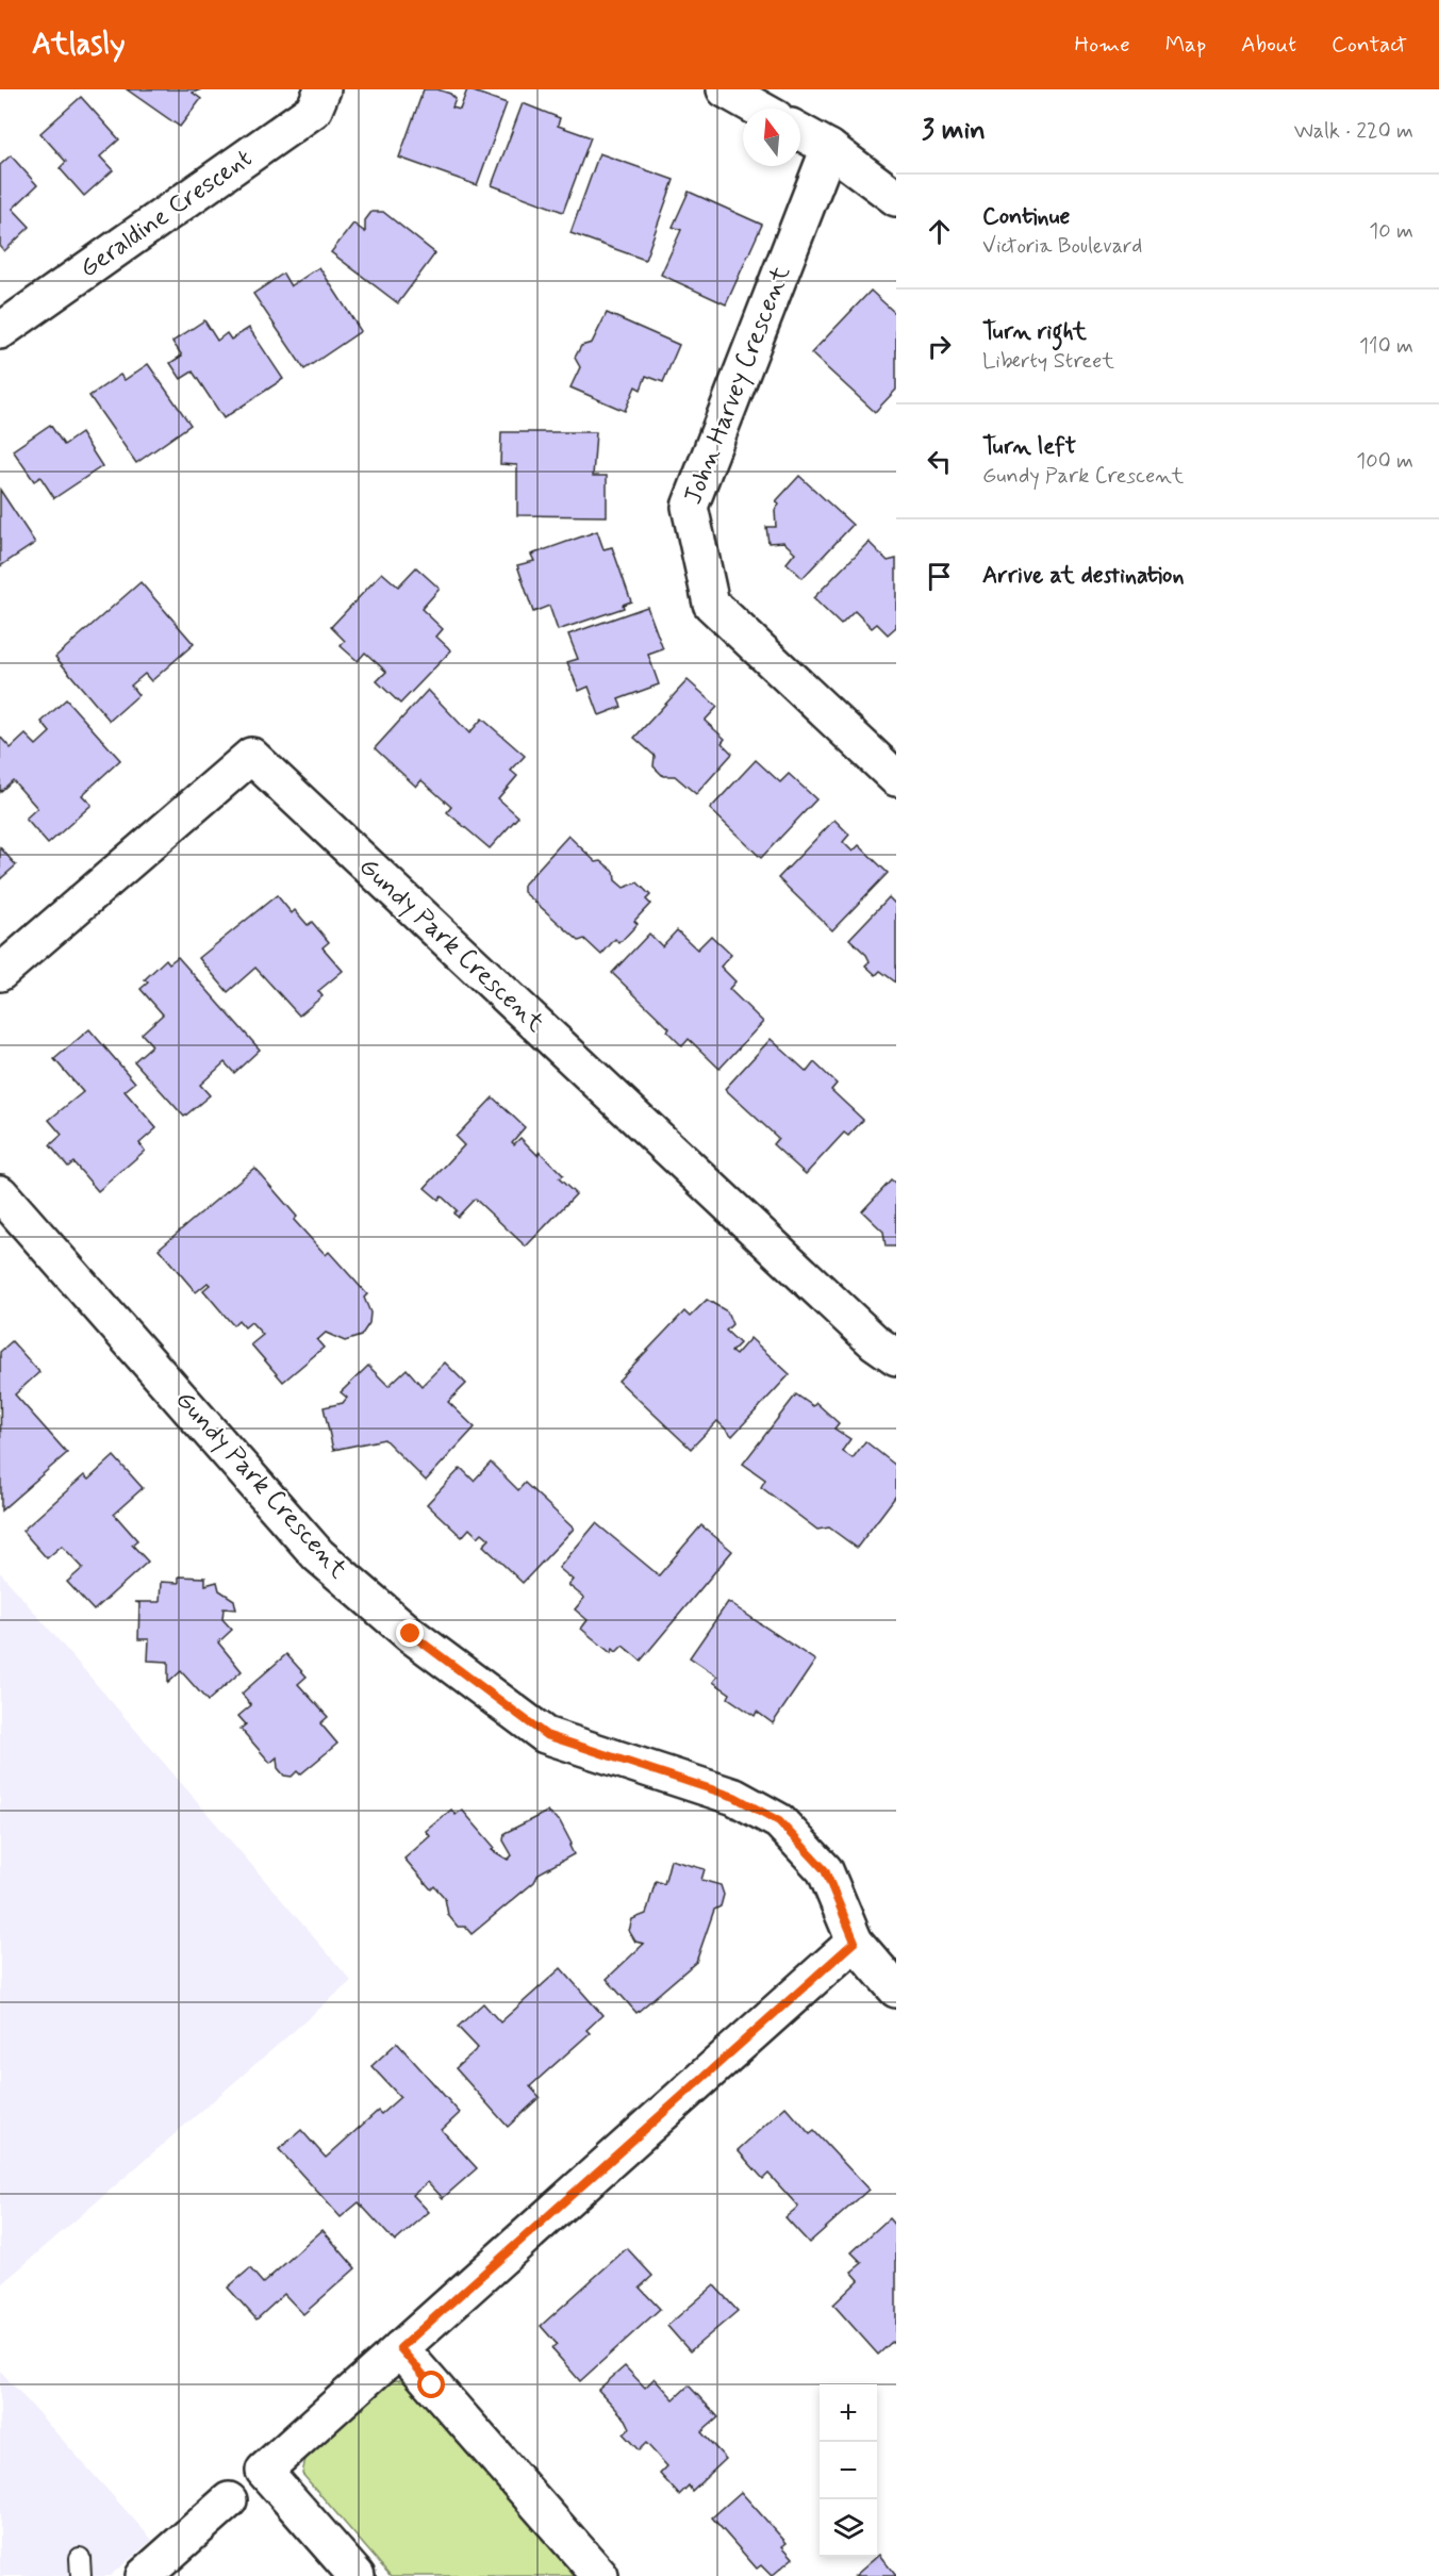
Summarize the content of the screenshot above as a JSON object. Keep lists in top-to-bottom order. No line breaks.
{"streets":{"street":["Geraldine Crescent","John Harvey Crescent","Gundy Park Crescent"]},"north":"top","page":{"header":"Atlasly","nav":["Home","Map","About","Contact"],"heading":["3 min","Walk · 220 m"],"list":[["Continue","Victoria Boulevard","10 m"],["Turn right","Liberty Street","110 m"],["Turn left","Gundy Park Crescent","100 m"],"Arrive at destination"],"map_buttons":["+","−"]}}
